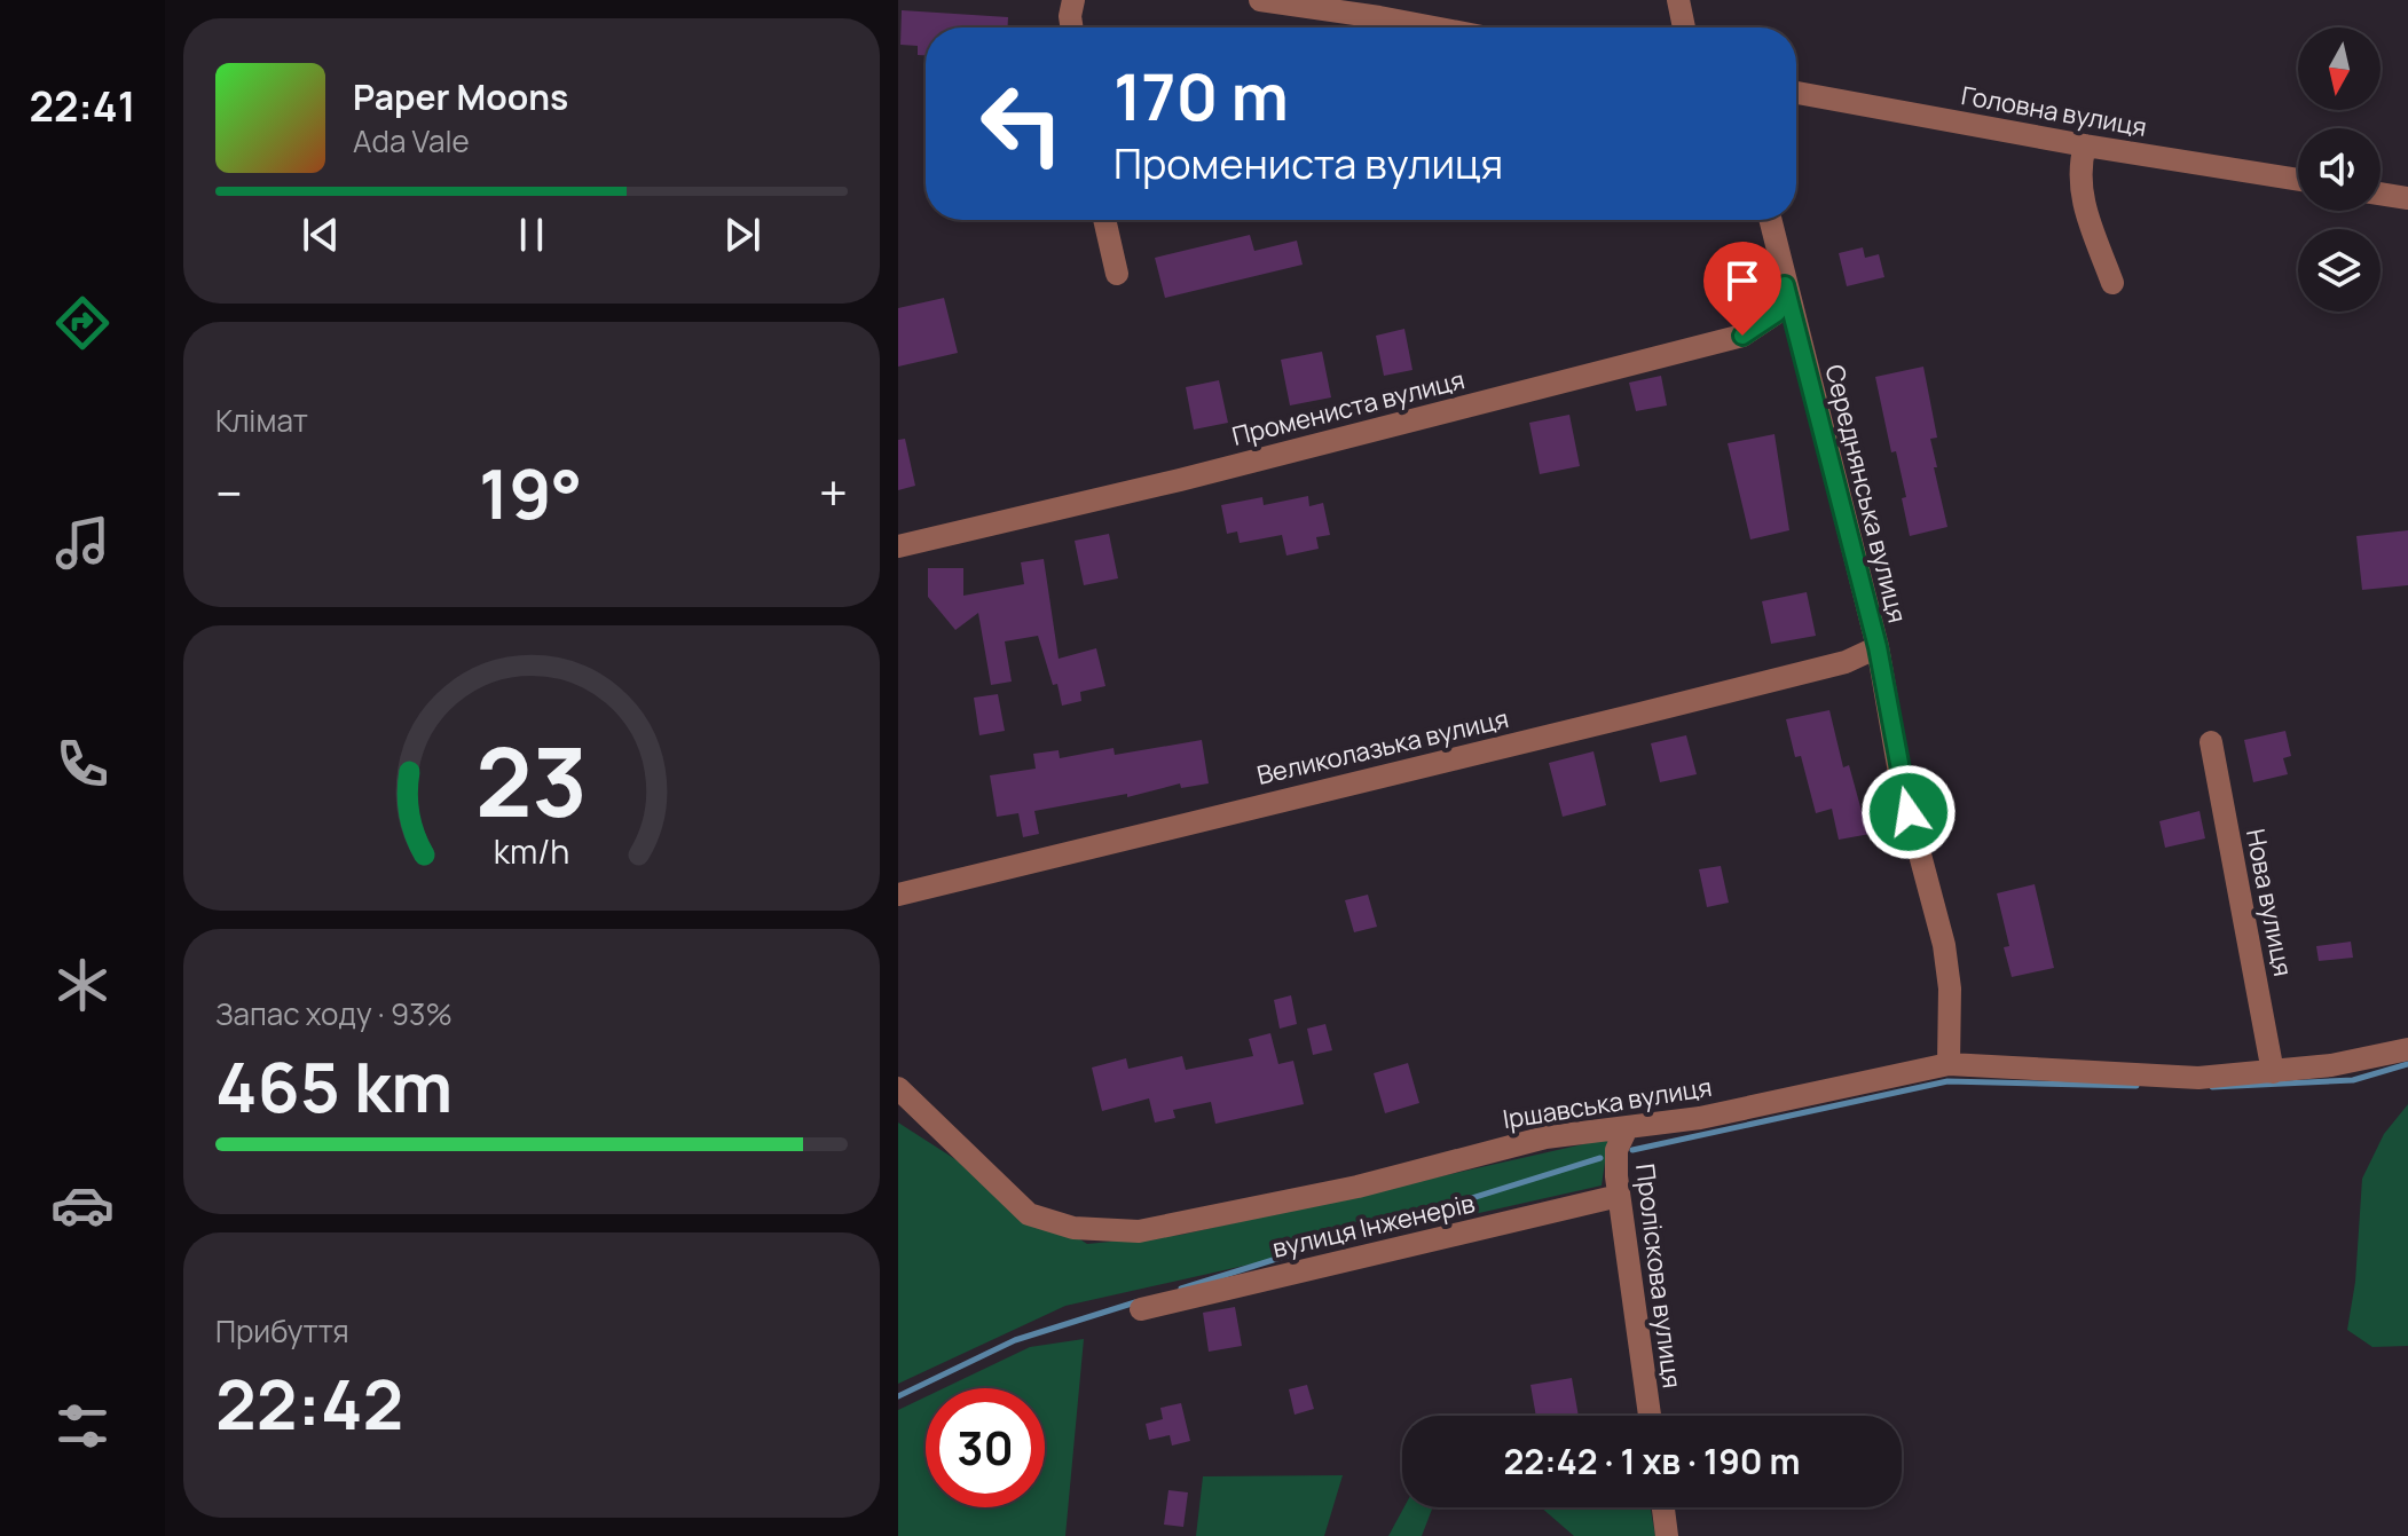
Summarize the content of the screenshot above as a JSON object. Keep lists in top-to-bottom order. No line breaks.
{"streets":{"street":["Головна вулиця","Промениста вулиця","Середнянська вулиця","Великолазька вулиця","Нова вулиця","Іршавська вулиця","вулиця Інженерів","Проліскова вулиця"]},"crossings":[["Промениста вулиця","Середнянська вулиця"],["Середнянська вулиця","Великолазька вулиця"],["Середнянська вулиця","Іршавська вулиця"],["Нова вулиця","Іршавська вулиця"],["Іршавська вулиця","Проліскова вулиця"],["вулиця Інженерів","Проліскова вулиця"]],"north":"bottom","page":{"tabs":"22:41","turn":["170 m","Промениста вулиця"],"song":["Paper Moons","Ada Vale"],"tile":["Клімат",["Запас ходу · 93%","465 km"],["Прибуття","22:42"]],"heat":["−","19°","+"],"limit":"30","trip":"22:42 · 1 хв · 190 m","gauge":["23","km/h"]}}
